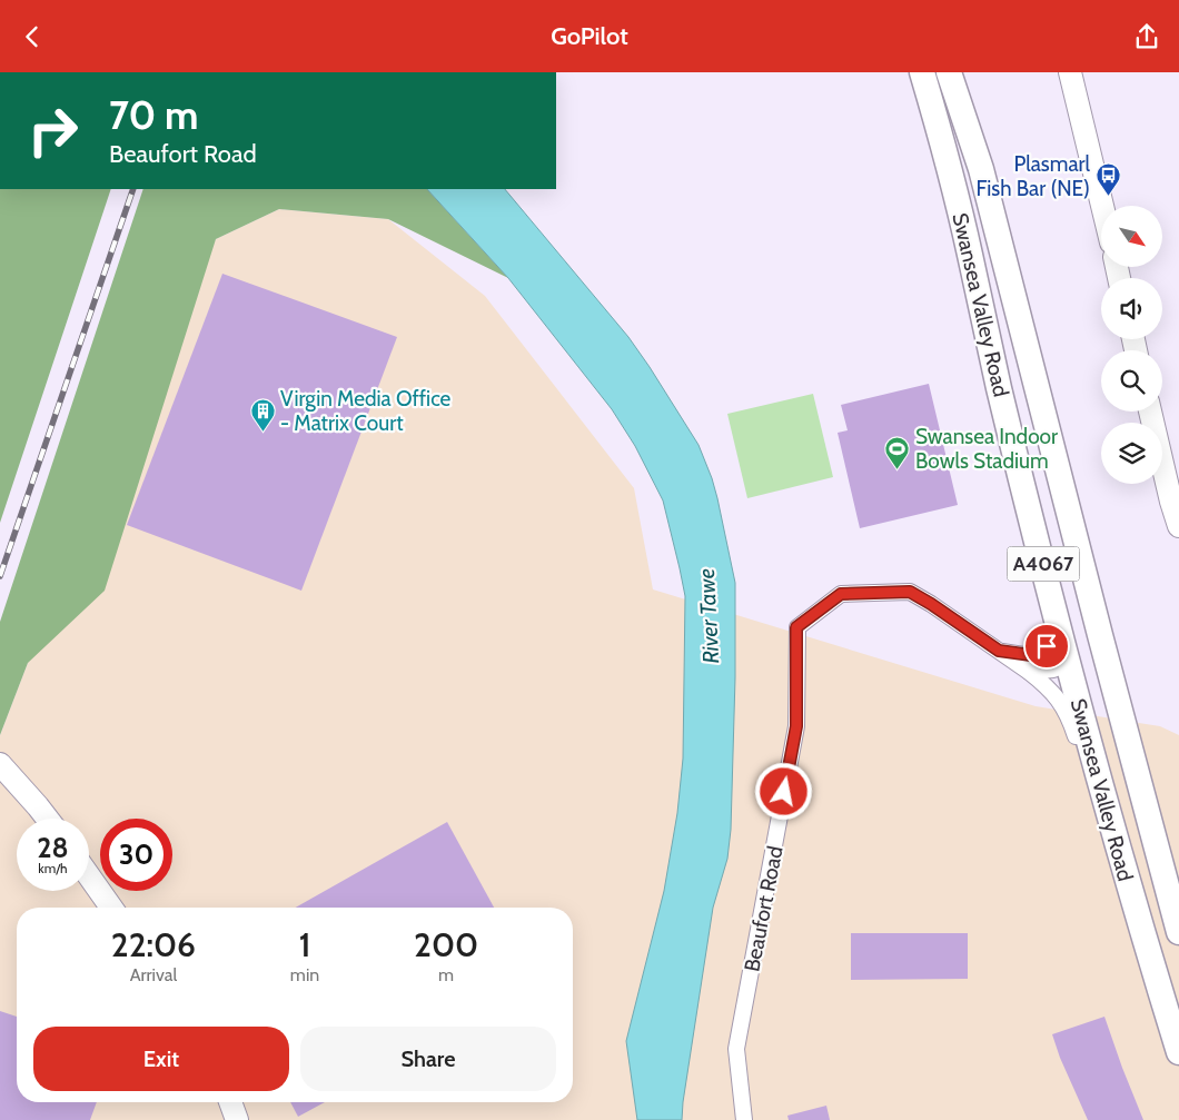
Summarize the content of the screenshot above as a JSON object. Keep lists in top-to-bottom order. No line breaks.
{"streets":{"main road":["Swansea Valley Road","A4067"],"street":["Beaufort Road"]},"crossings":[["Swansea Valley Road","Beaufort Road"]],"water":["River Tawe"],"places":{"bus stop":["Plasmarl Fish Bar (NE)"],"building":["Virgin Media Office - Matrix Court"],"sports":["Swansea Indoor Bowls Stadium"]},"north":"bottom right","page":{"header":"GoPilot","turn":["70 m","Beaufort Road"],"speed":"28 km/h","limit":"30","eta":["22:06","Arrival","1","min","200","m"],"buttons":["Exit","Share"]}}
